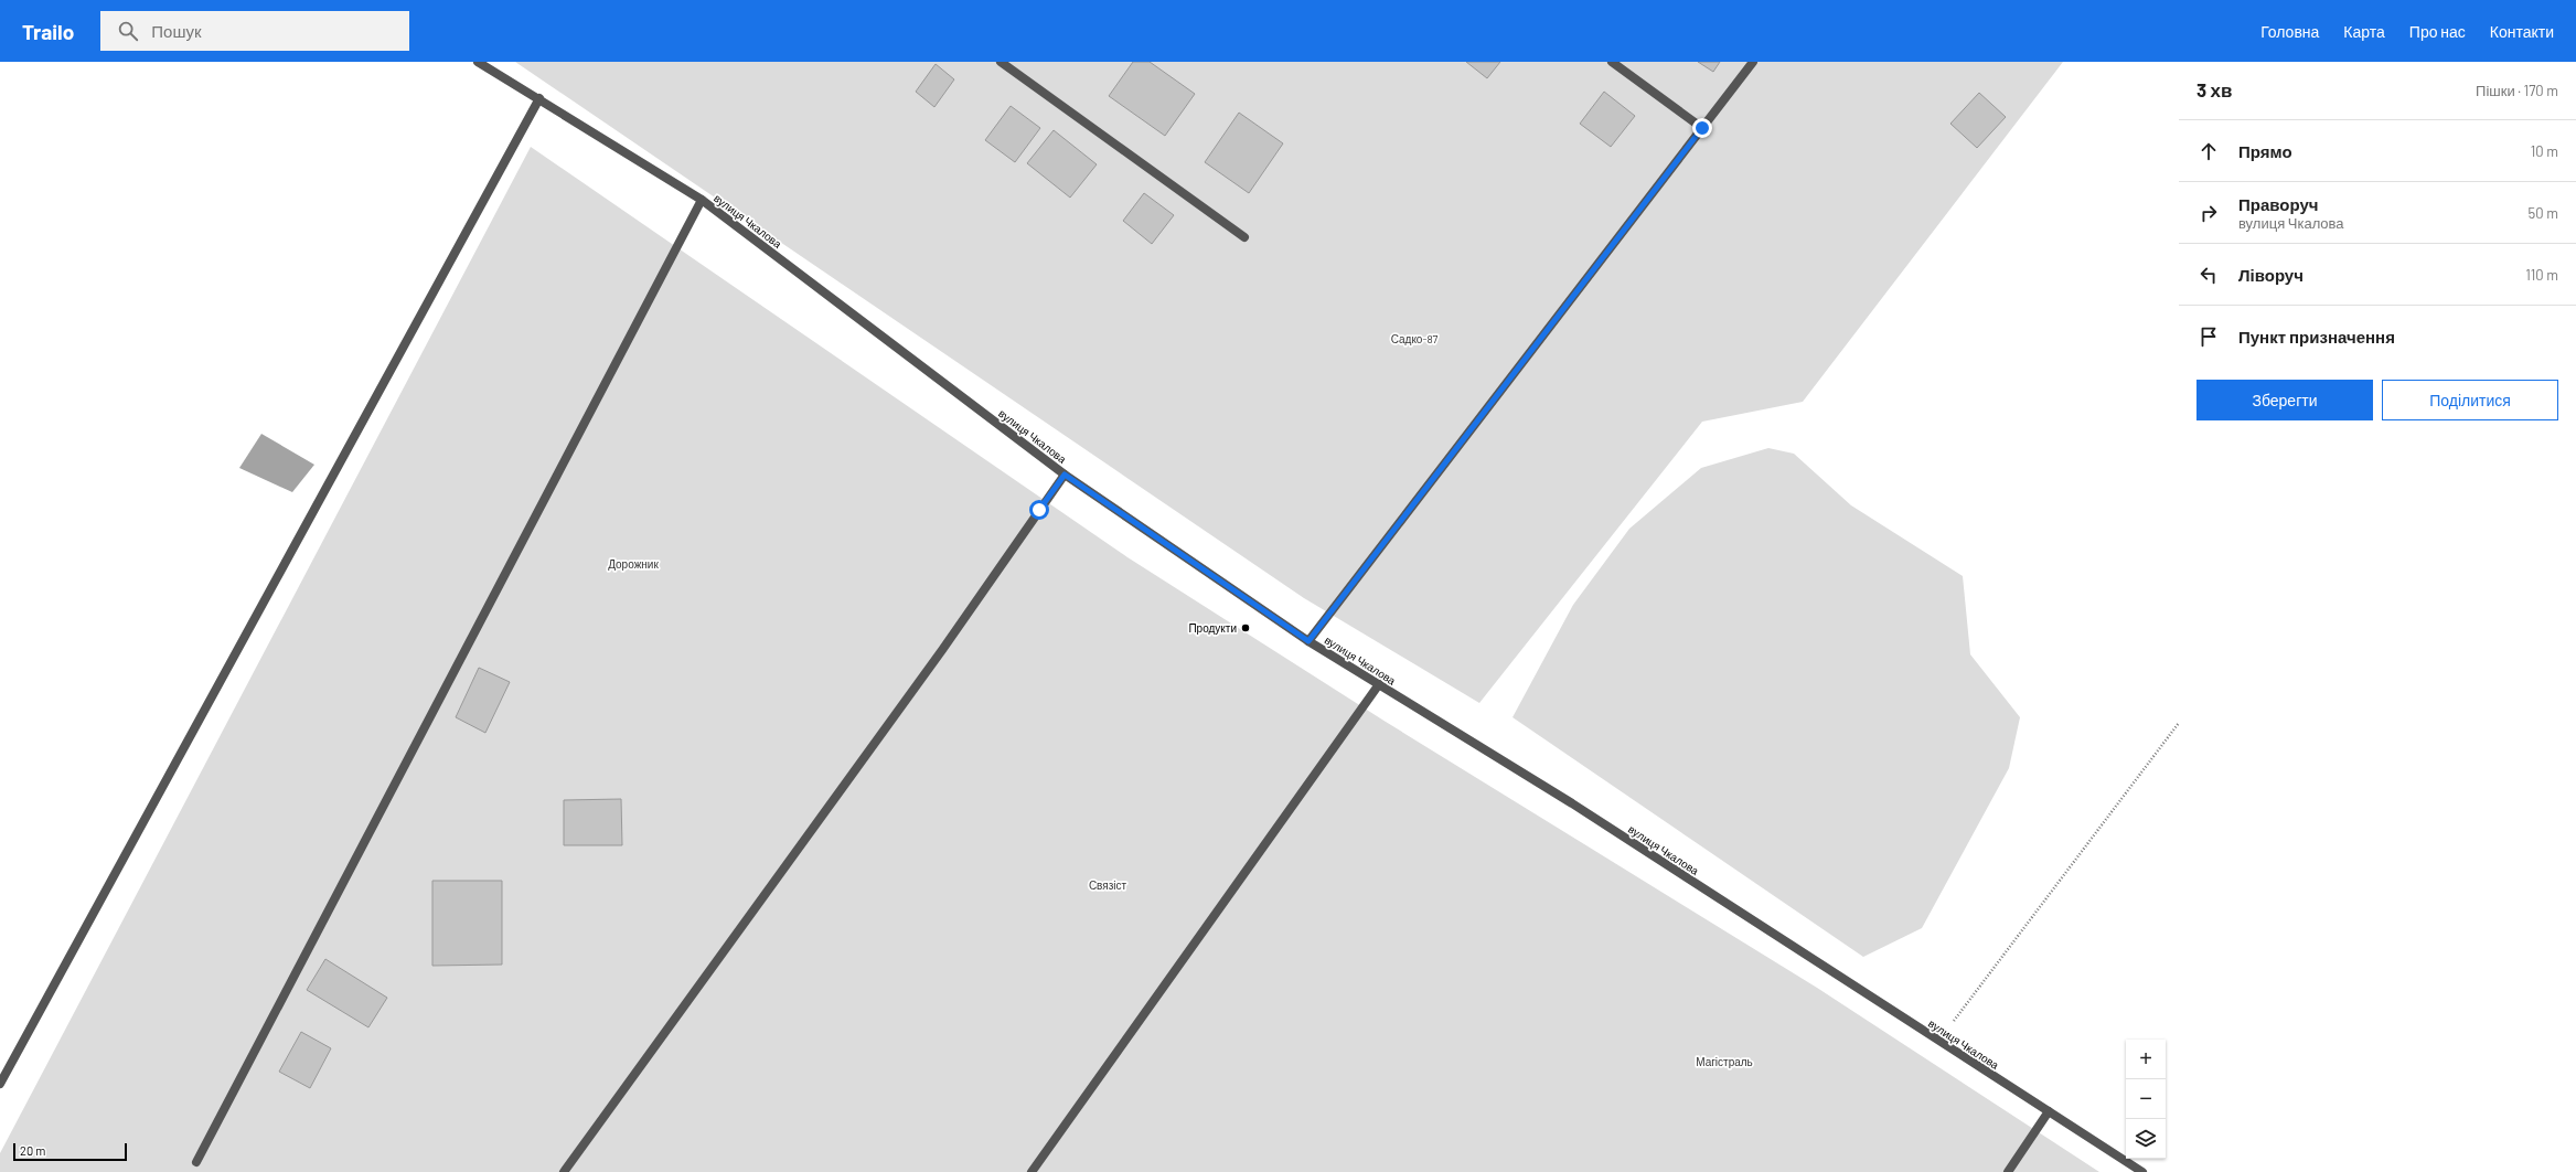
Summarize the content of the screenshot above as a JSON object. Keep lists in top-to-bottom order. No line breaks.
{"streets":{"street":["вулиця Чкалова"]},"parks":["Садко-87","Дорожник","Связіст","Магістраль"],"places":["Продукти"],"scale_bar":"20 m","page":{"header":"Trailo","search":"Пошук","nav":["Головна","Карта","Про нас","Контакти"],"heading":["3 хв","Пішки · 170 m"],"list":[["Прямо","10 m"],["Праворуч","вулиця Чкалова","50 m"],["Ліворуч","110 m"],"Пункт призначення"],"buttons":["Зберегти","Поділитися"],"map_buttons":["+","−"],"scale":"20 m"}}
